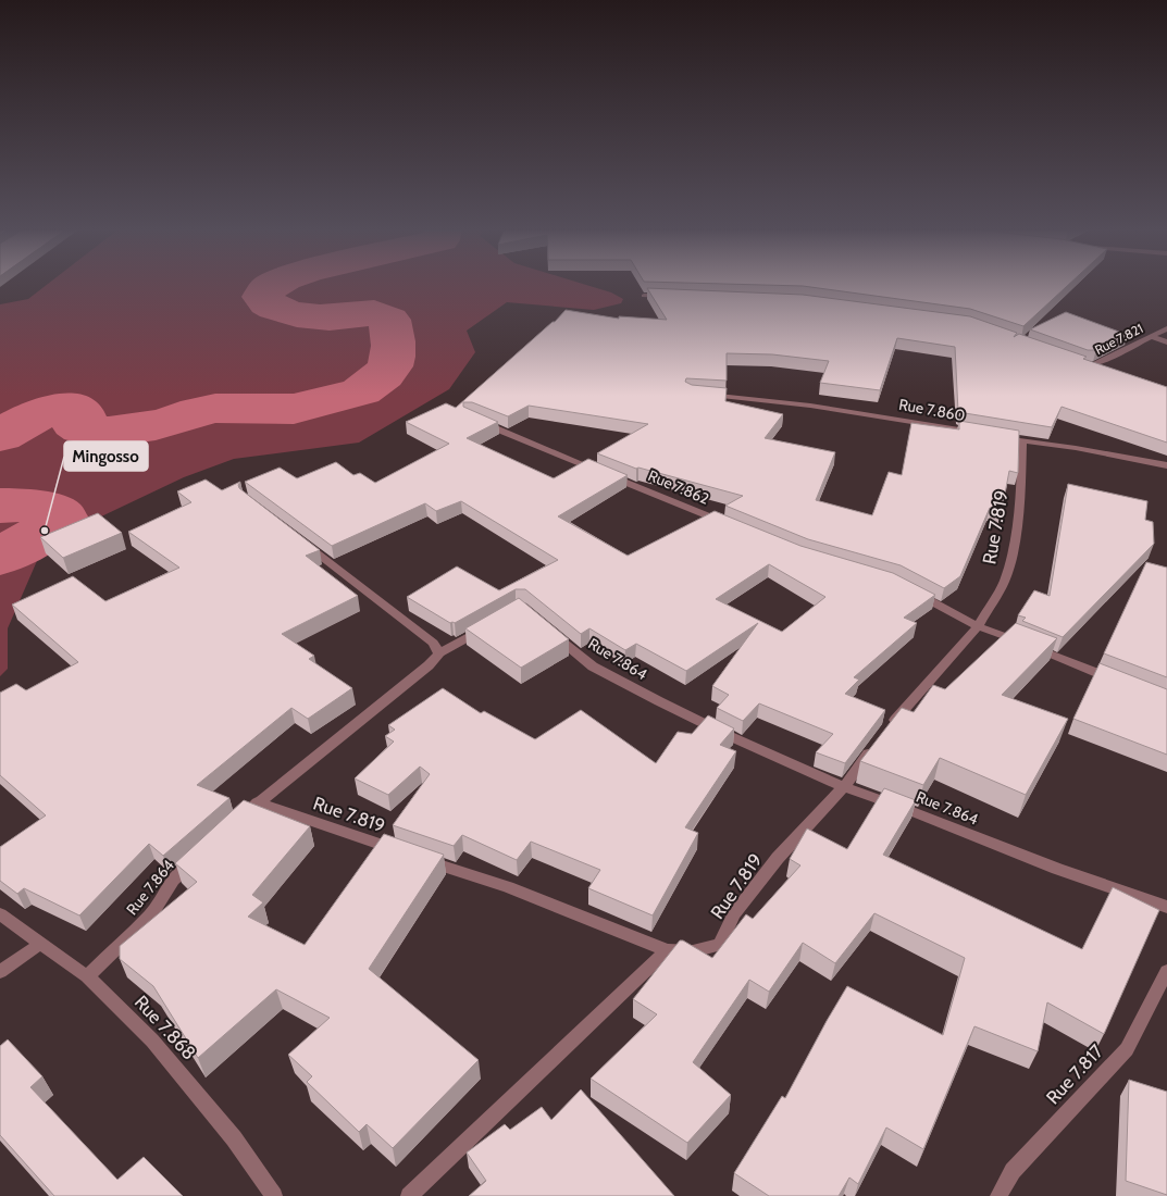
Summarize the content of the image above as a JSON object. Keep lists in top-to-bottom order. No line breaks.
{"streets":{"street":["Rue 7.821","Rue 7.860","Rue 7.862","Rue 7.819","Rue 7.864","Rue 7.868","Rue 7.817"]},"crossings":[["Rue 7.819","Rue 7.864"],["Rue 7.864","Rue 7.868"]],"places":["Mingosso"]}
